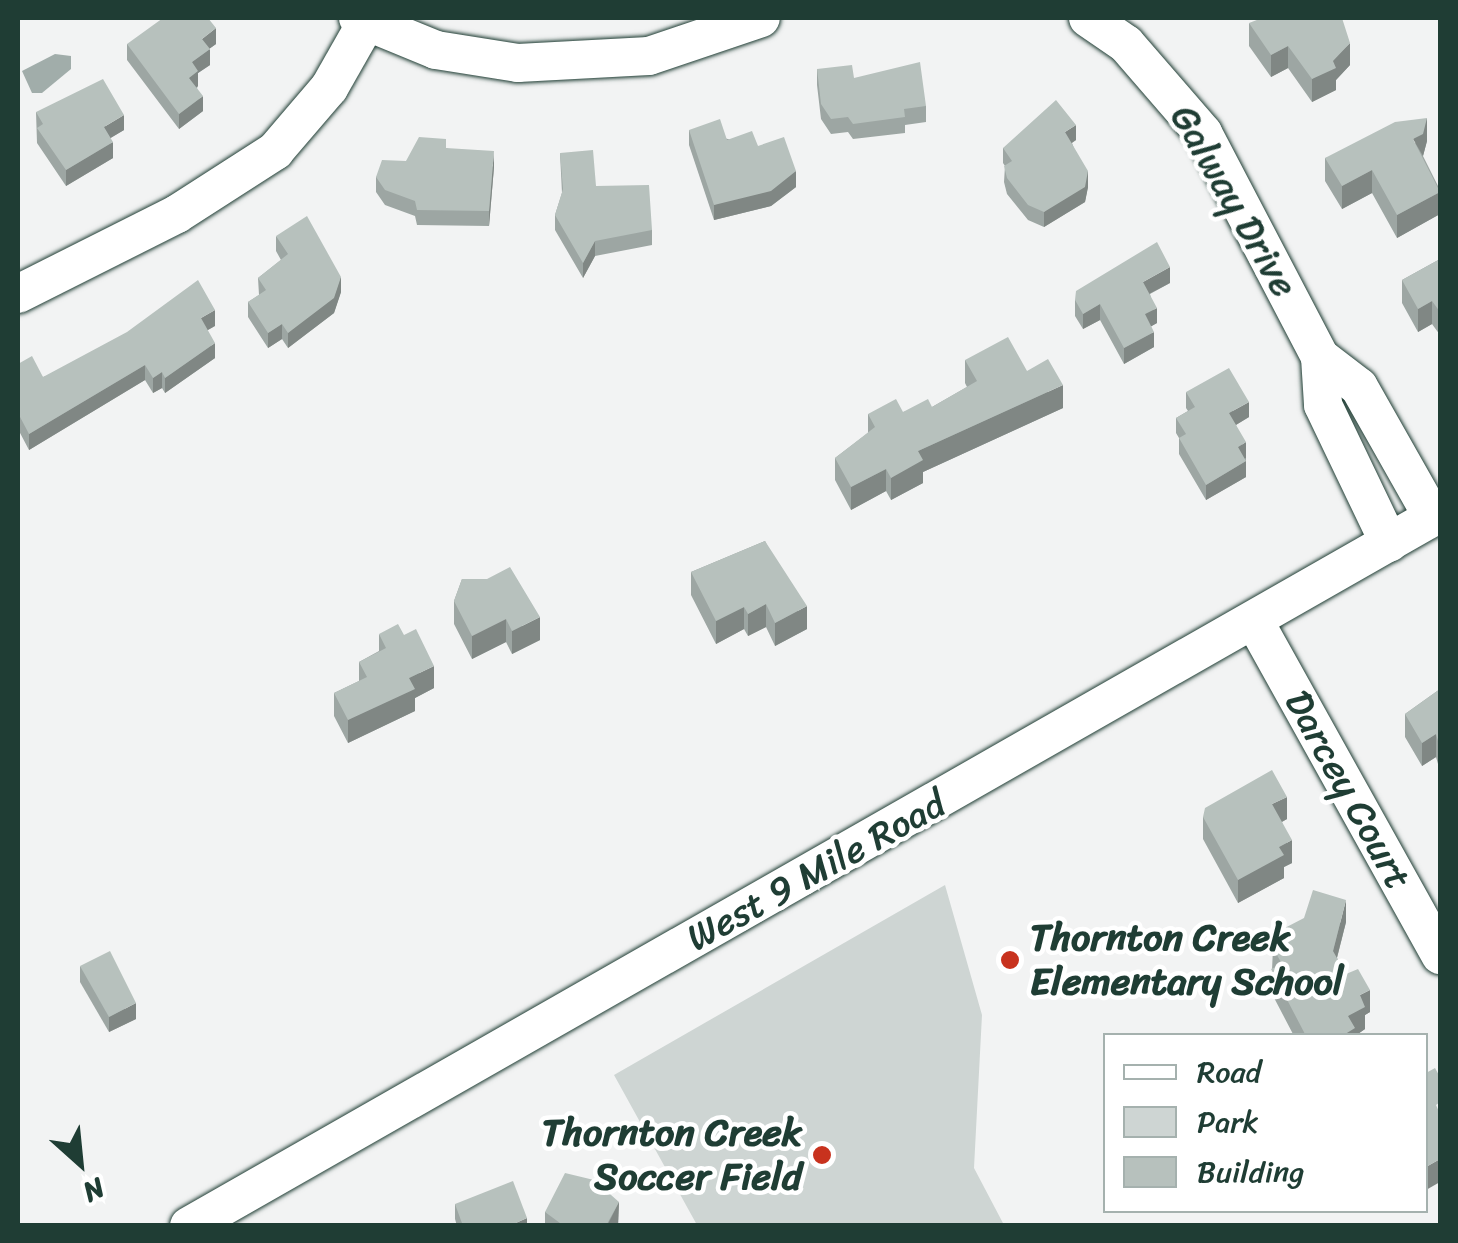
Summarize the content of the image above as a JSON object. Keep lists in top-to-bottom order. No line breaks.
{"streets":{"street":["Galway Drive","Darcey Court","West 9 Mile Road"]},"crossings":[["Galway Drive","West 9 Mile Road"],["Darcey Court","West 9 Mile Road"]],"places":["Thornton Creek Elementary School","Thornton Creek Soccer Field"],"legend":["Road","Park","Building"],"north":"bottom right"}
